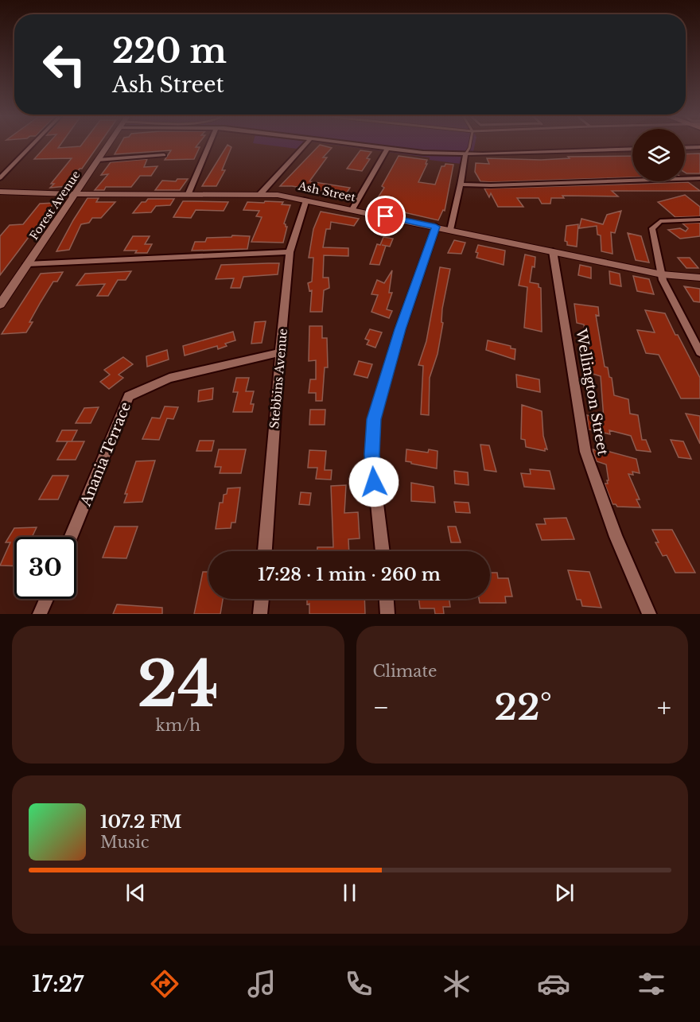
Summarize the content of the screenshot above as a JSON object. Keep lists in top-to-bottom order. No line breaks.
{"streets":{"street":["Ash Street","Forest Avenue","Stebbins Avenue","Wellington Street","Anania Terrace"]},"crossings":[["Ash Street","Forest Avenue"],["Ash Street","Stebbins Avenue"],["Ash Street","Wellington Street"],["Stebbins Avenue","Anania Terrace"]],"page":{"turn":["220 m","Ash Street"],"limit":"30","trip":"17:28 · 1 min · 260 m","tile":[["24","km/h"],"Climate"],"heat":["−","22°","+"],"song":["107.2 FM","Music"],"tabs":"17:27"}}
